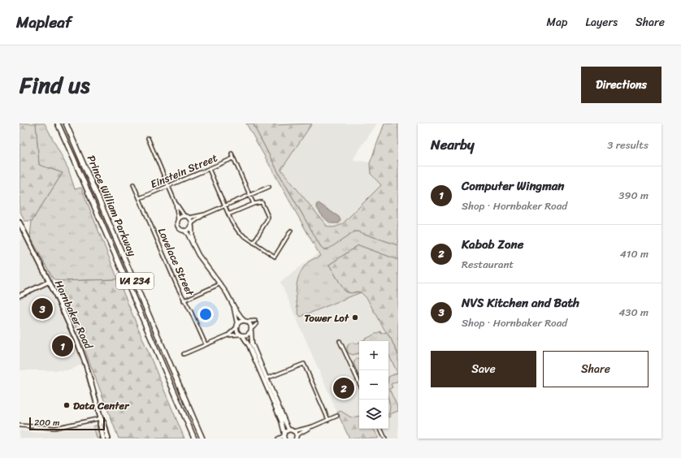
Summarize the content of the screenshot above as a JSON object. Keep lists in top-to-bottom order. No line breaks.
{"streets":{"highway":["Prince William Parkway","VA 234"],"main road":["Hornbaker Road"],"street":["Einstein Street","Lovelace Street"]},"crossings":[["Einstein Street","Lovelace Street"]],"places":["Tower Lot","Data Center"],"scale_bar":"200 m","page":{"header":"Mapleaf","nav":["Map","Layers","Share"],"title":"Find us","buttons":["Directions",["Save","Share"]],"heading":["Nearby","3 results"],"list":[{"mark":"1","name":"Computer Wingman","note":"Shop · Hornbaker Road","value":"390 m"},{"mark":"2","name":"Kabob Zone","note":"Restaurant","value":"410 m"},{"mark":"3","name":"NVS Kitchen and Bath","note":"Shop · Hornbaker Road","value":"430 m"}],"pins":["3","1","2"],"map_buttons":["+","−"],"scale":"200 m"}}
